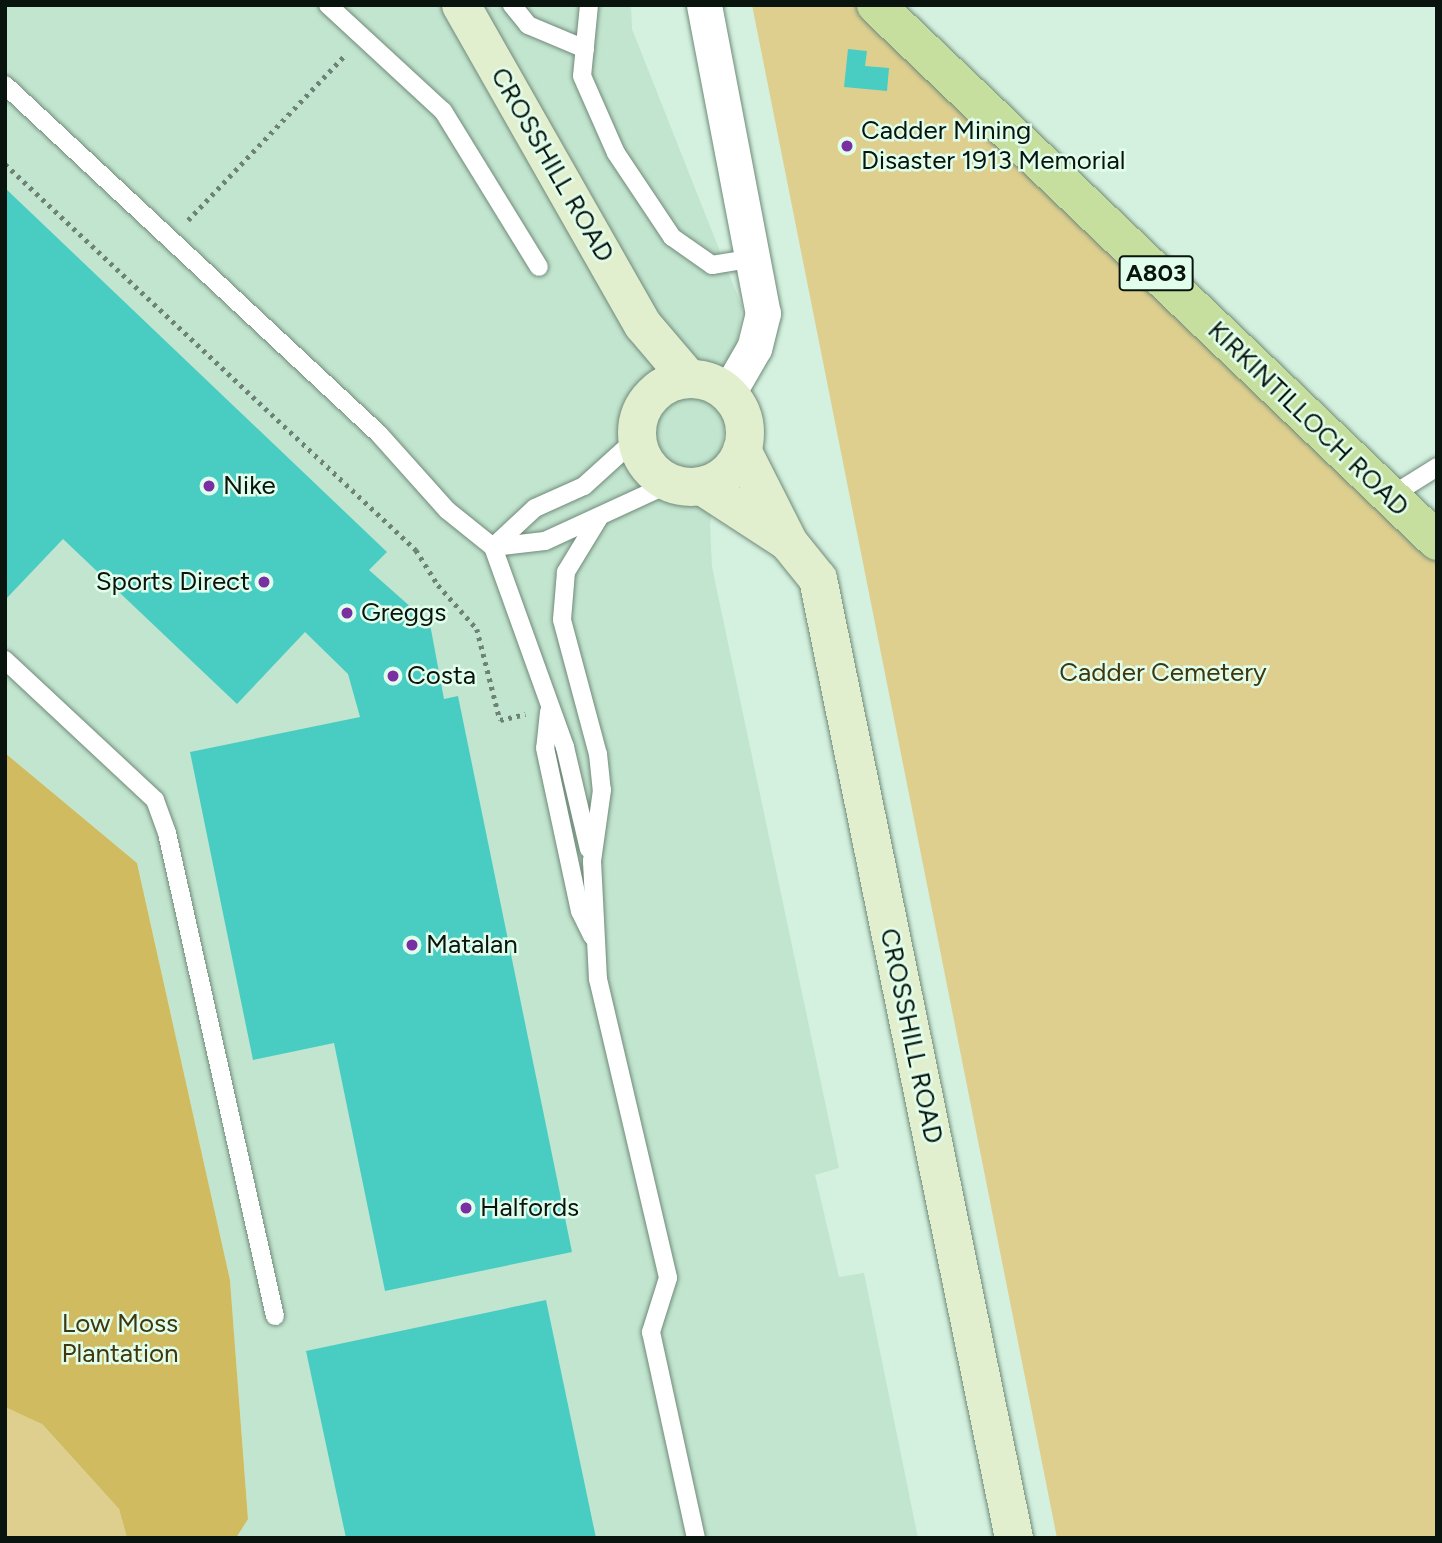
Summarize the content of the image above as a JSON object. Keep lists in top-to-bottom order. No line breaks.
{"streets":{"main road":["CROSSHILL ROAD","A803","KIRKINTILLOCH ROAD"]},"parks":["Cadder Cemetery","Low Moss Plantation"],"places":["Cadder Mining Disaster 1913 Memorial","Nike","Sports Direct","Greggs","Costa","Matalan","Halfords"]}
